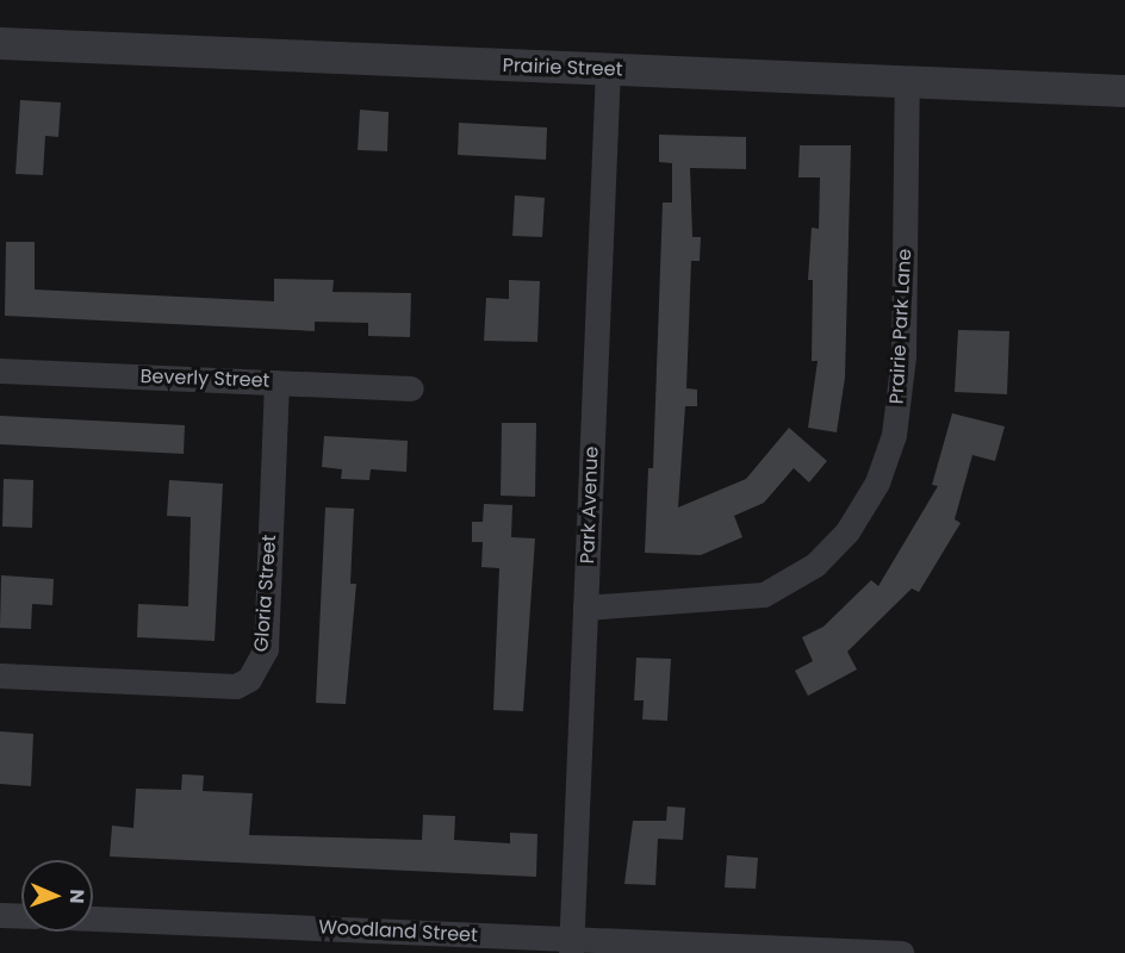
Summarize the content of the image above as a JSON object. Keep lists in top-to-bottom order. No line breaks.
{"streets":{"street":["Prairie Street","Prairie Park Lane","Beverly Street","Park Avenue","Gloria Street","Woodland Street"]},"crossings":[["Prairie Street","Prairie Park Lane"],["Prairie Street","Park Avenue"],["Prairie Park Lane","Park Avenue"],["Beverly Street","Gloria Street"],["Park Avenue","Woodland Street"]],"north":"right"}
